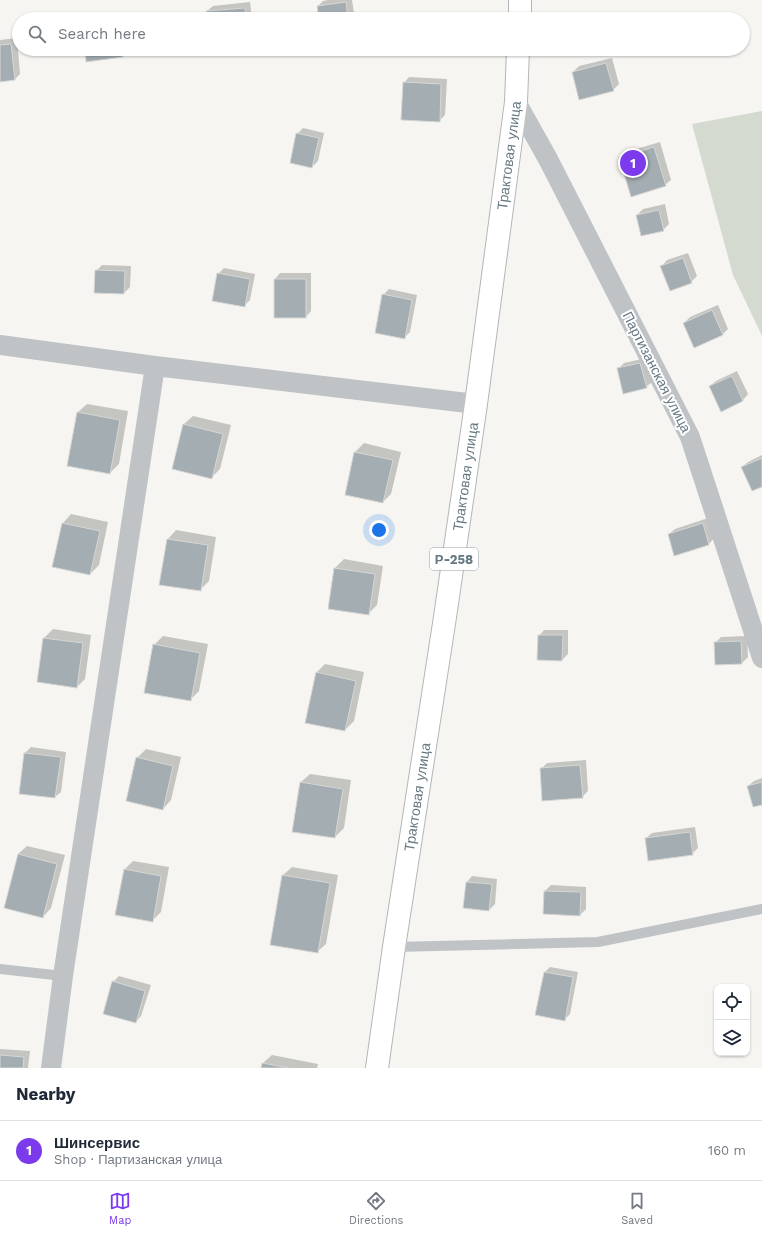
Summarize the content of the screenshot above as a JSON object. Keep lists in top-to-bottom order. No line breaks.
{"streets":{"highway":["Трактовая улица","Р-258"],"street":["Партизанская улица"]},"crossings":[["Трактовая улица","Партизанская улица"]],"page":{"search":"Search here","pins":"1","heading":"Nearby","list":[{"mark":"1","name":"Шинсервис","note":"Shop · Партизанская улица","value":"160 m"}],"nav":["Map","Directions","Saved"]}}
